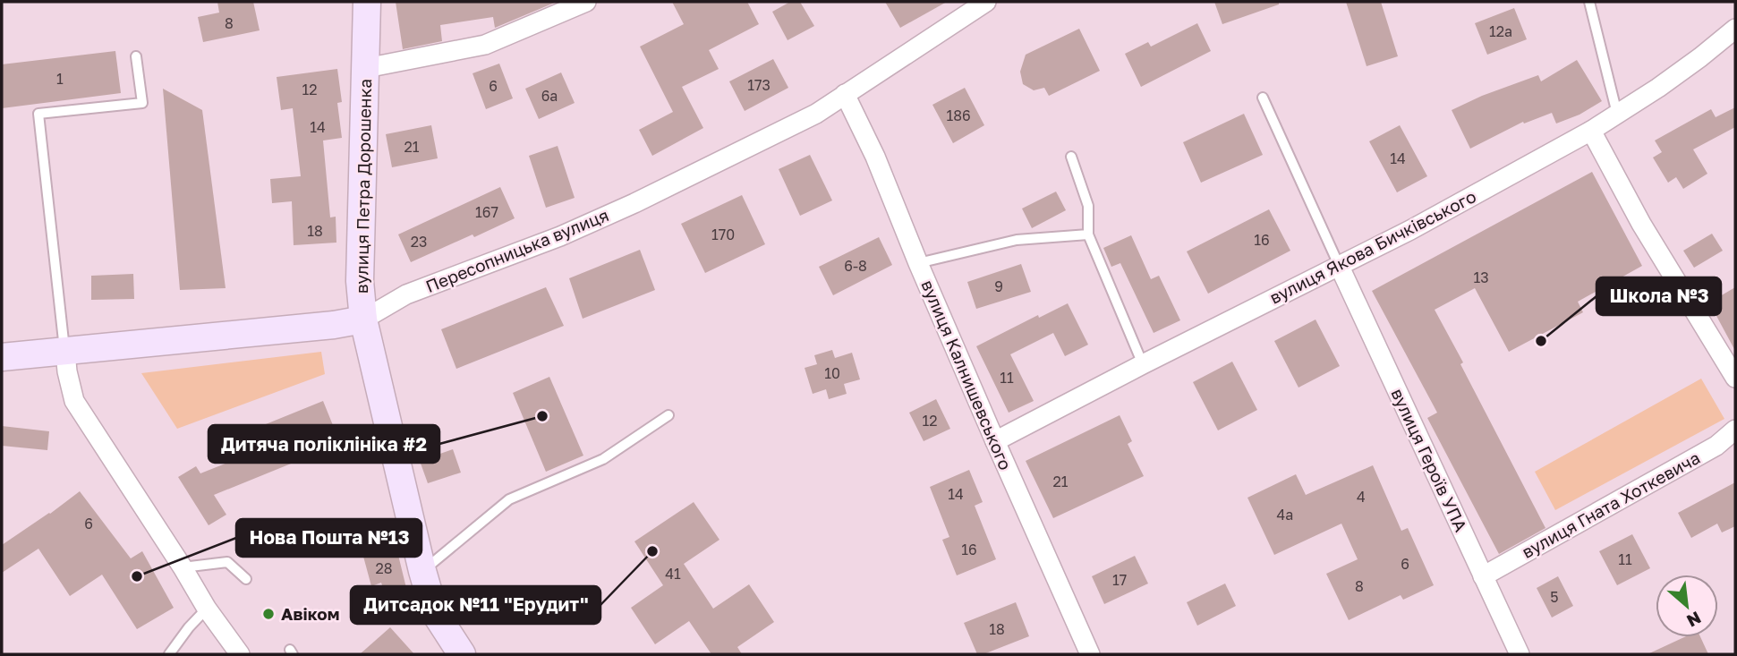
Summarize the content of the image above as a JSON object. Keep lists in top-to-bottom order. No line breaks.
{"streets":{"street":["вулиця Петра Дорошенка","вулиця Якова Бичківського","Пересопницька вулиця","вулиця Калнишевського","вулиця Героїв УПА","вулиця Гната Хоткевича"]},"crossings":[["вулиця Петра Дорошенка","Пересопницька вулиця"],["вулиця Якова Бичківського","вулиця Калнишевського"],["вулиця Якова Бичківського","вулиця Героїв УПА"],["Пересопницька вулиця","вулиця Калнишевського"],["вулиця Героїв УПА","вулиця Гната Хоткевича"]],"places":["Школа №3","Дитяча поліклініка #2","Дитсадок №11 \"Ерудит\"","Нова Пошта №13","Авіком"],"house_numbers":["8","12а","1","173","6","12","6а","186","14","21","14","167","18","170","16","23","6-8","13","9","10","11","12","21","14","4","4а","6","16","11","6","28","41","17","8","5","18"],"north":"bottom right"}
